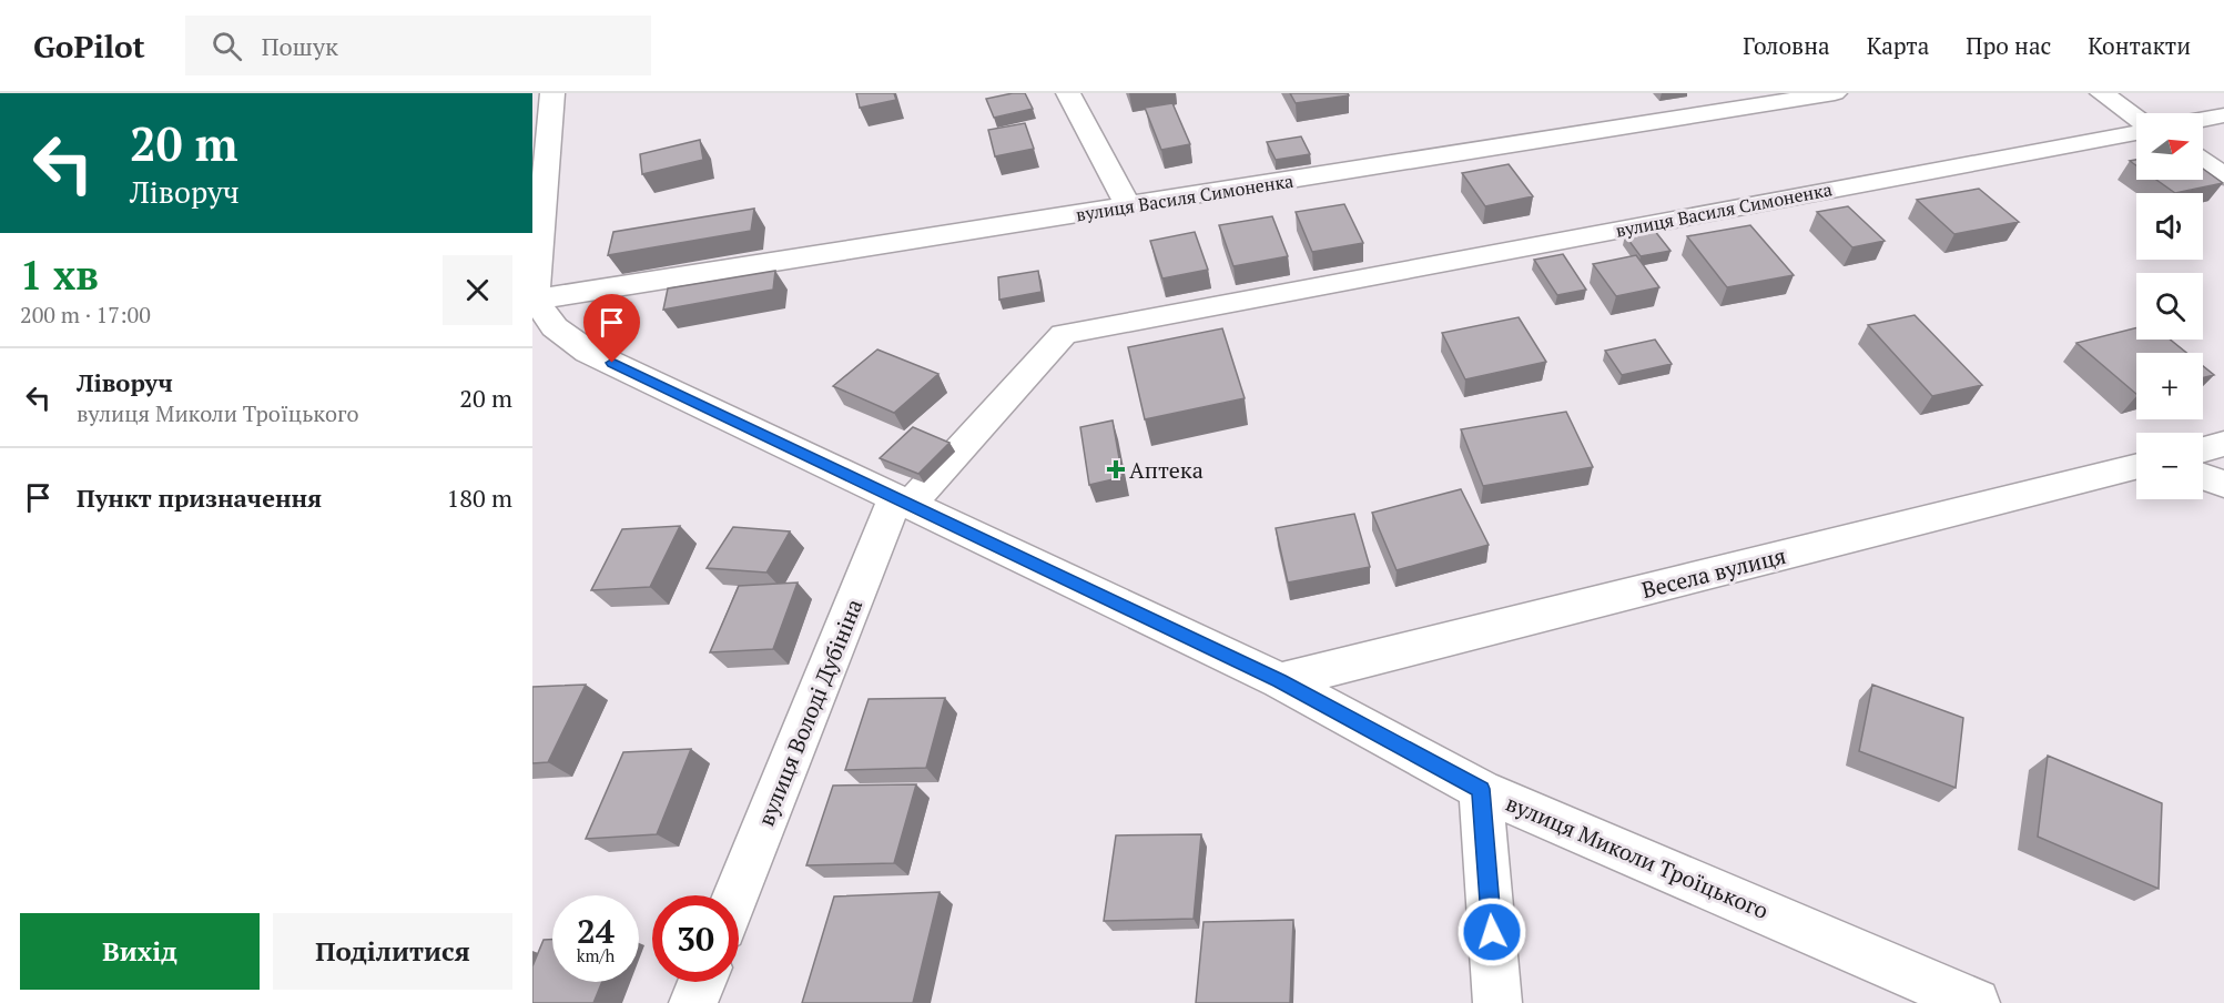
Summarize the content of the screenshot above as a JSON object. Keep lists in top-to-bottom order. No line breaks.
{"streets":{"street":["вулиця Василя Симоненка","Весела вулиця","вулиця Володі Дубініна","вулиця Миколи Троїцького"]},"crossings":[["вулиця Василя Симоненка","вулиця Володі Дубініна"],["вулиця Василя Симоненка","вулиця Миколи Троїцького"],["Весела вулиця","вулиця Миколи Троїцького"],["вулиця Володі Дубініна","вулиця Миколи Троїцького"]],"places":{"health":["Аптека"]},"north":"right","page":{"header":"GoPilot","search":"Пошук","nav":["Головна","Карта","Про нас","Контакти"],"turn":["20 m","Ліворуч"],"map_buttons":["+","−"],"heading":["1 хв","200 m · 17:00"],"list":[{"name":"Ліворуч","note":"вулиця Миколи Троїцького","value":"20 m"},{"name":"Пункт призначення","value":"180 m"}],"speed":"24 km/h","limit":"30","buttons":["Вихід","Поділитися"]}}
